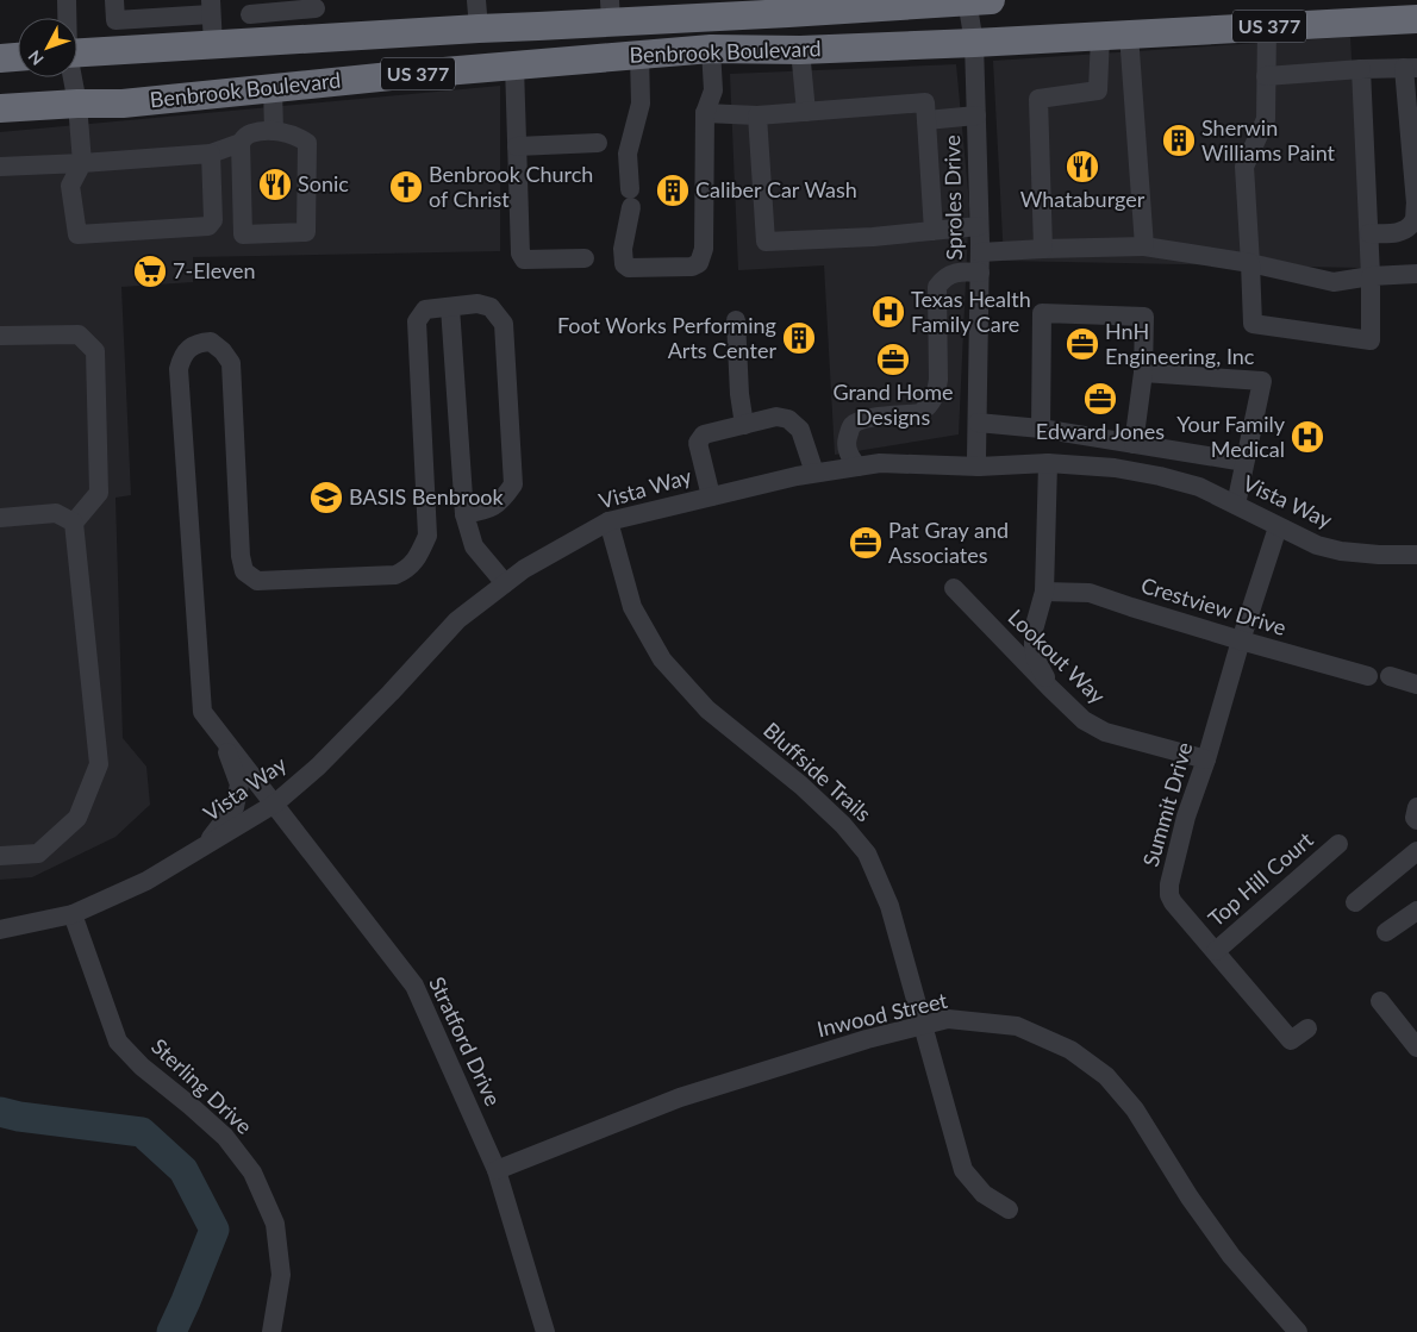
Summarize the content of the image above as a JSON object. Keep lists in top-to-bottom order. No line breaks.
{"streets":{"highway":["US 377","Benbrook Boulevard"],"street":["Sproles Drive","Vista Way","Crestview Drive","Lookout Way","Bluffside Trails","Summit Drive","Top Hill Court","Inwood Street","Stratford Drive","Sterling Drive"]},"crossings":[["Benbrook Boulevard","Sproles Drive"],["Sproles Drive","Vista Way"],["Vista Way","Bluffside Trails"],["Vista Way","Summit Drive"],["Vista Way","Stratford Drive"],["Vista Way","Sterling Drive"],["Crestview Drive","Summit Drive"],["Lookout Way","Summit Drive"],["Bluffside Trails","Inwood Street"],["Summit Drive","Top Hill Court"],["Inwood Street","Stratford Drive"]],"places":{"building":["Sherwin Williams Paint","Caliber Car Wash","Foot Works Performing Arts Center"],"restaurant":["Whataburger","Sonic"],"church":["Benbrook Church of Christ"],"supermarket":["7-Eleven"],"hospital":["Texas Health Family Care","Your Family Medical"],"office":["HnH Engineering, Inc","Grand Home Designs","Edward Jones","Pat Gray and Associates"],"school or university":["BASIS Benbrook"]},"north":"bottom left"}
